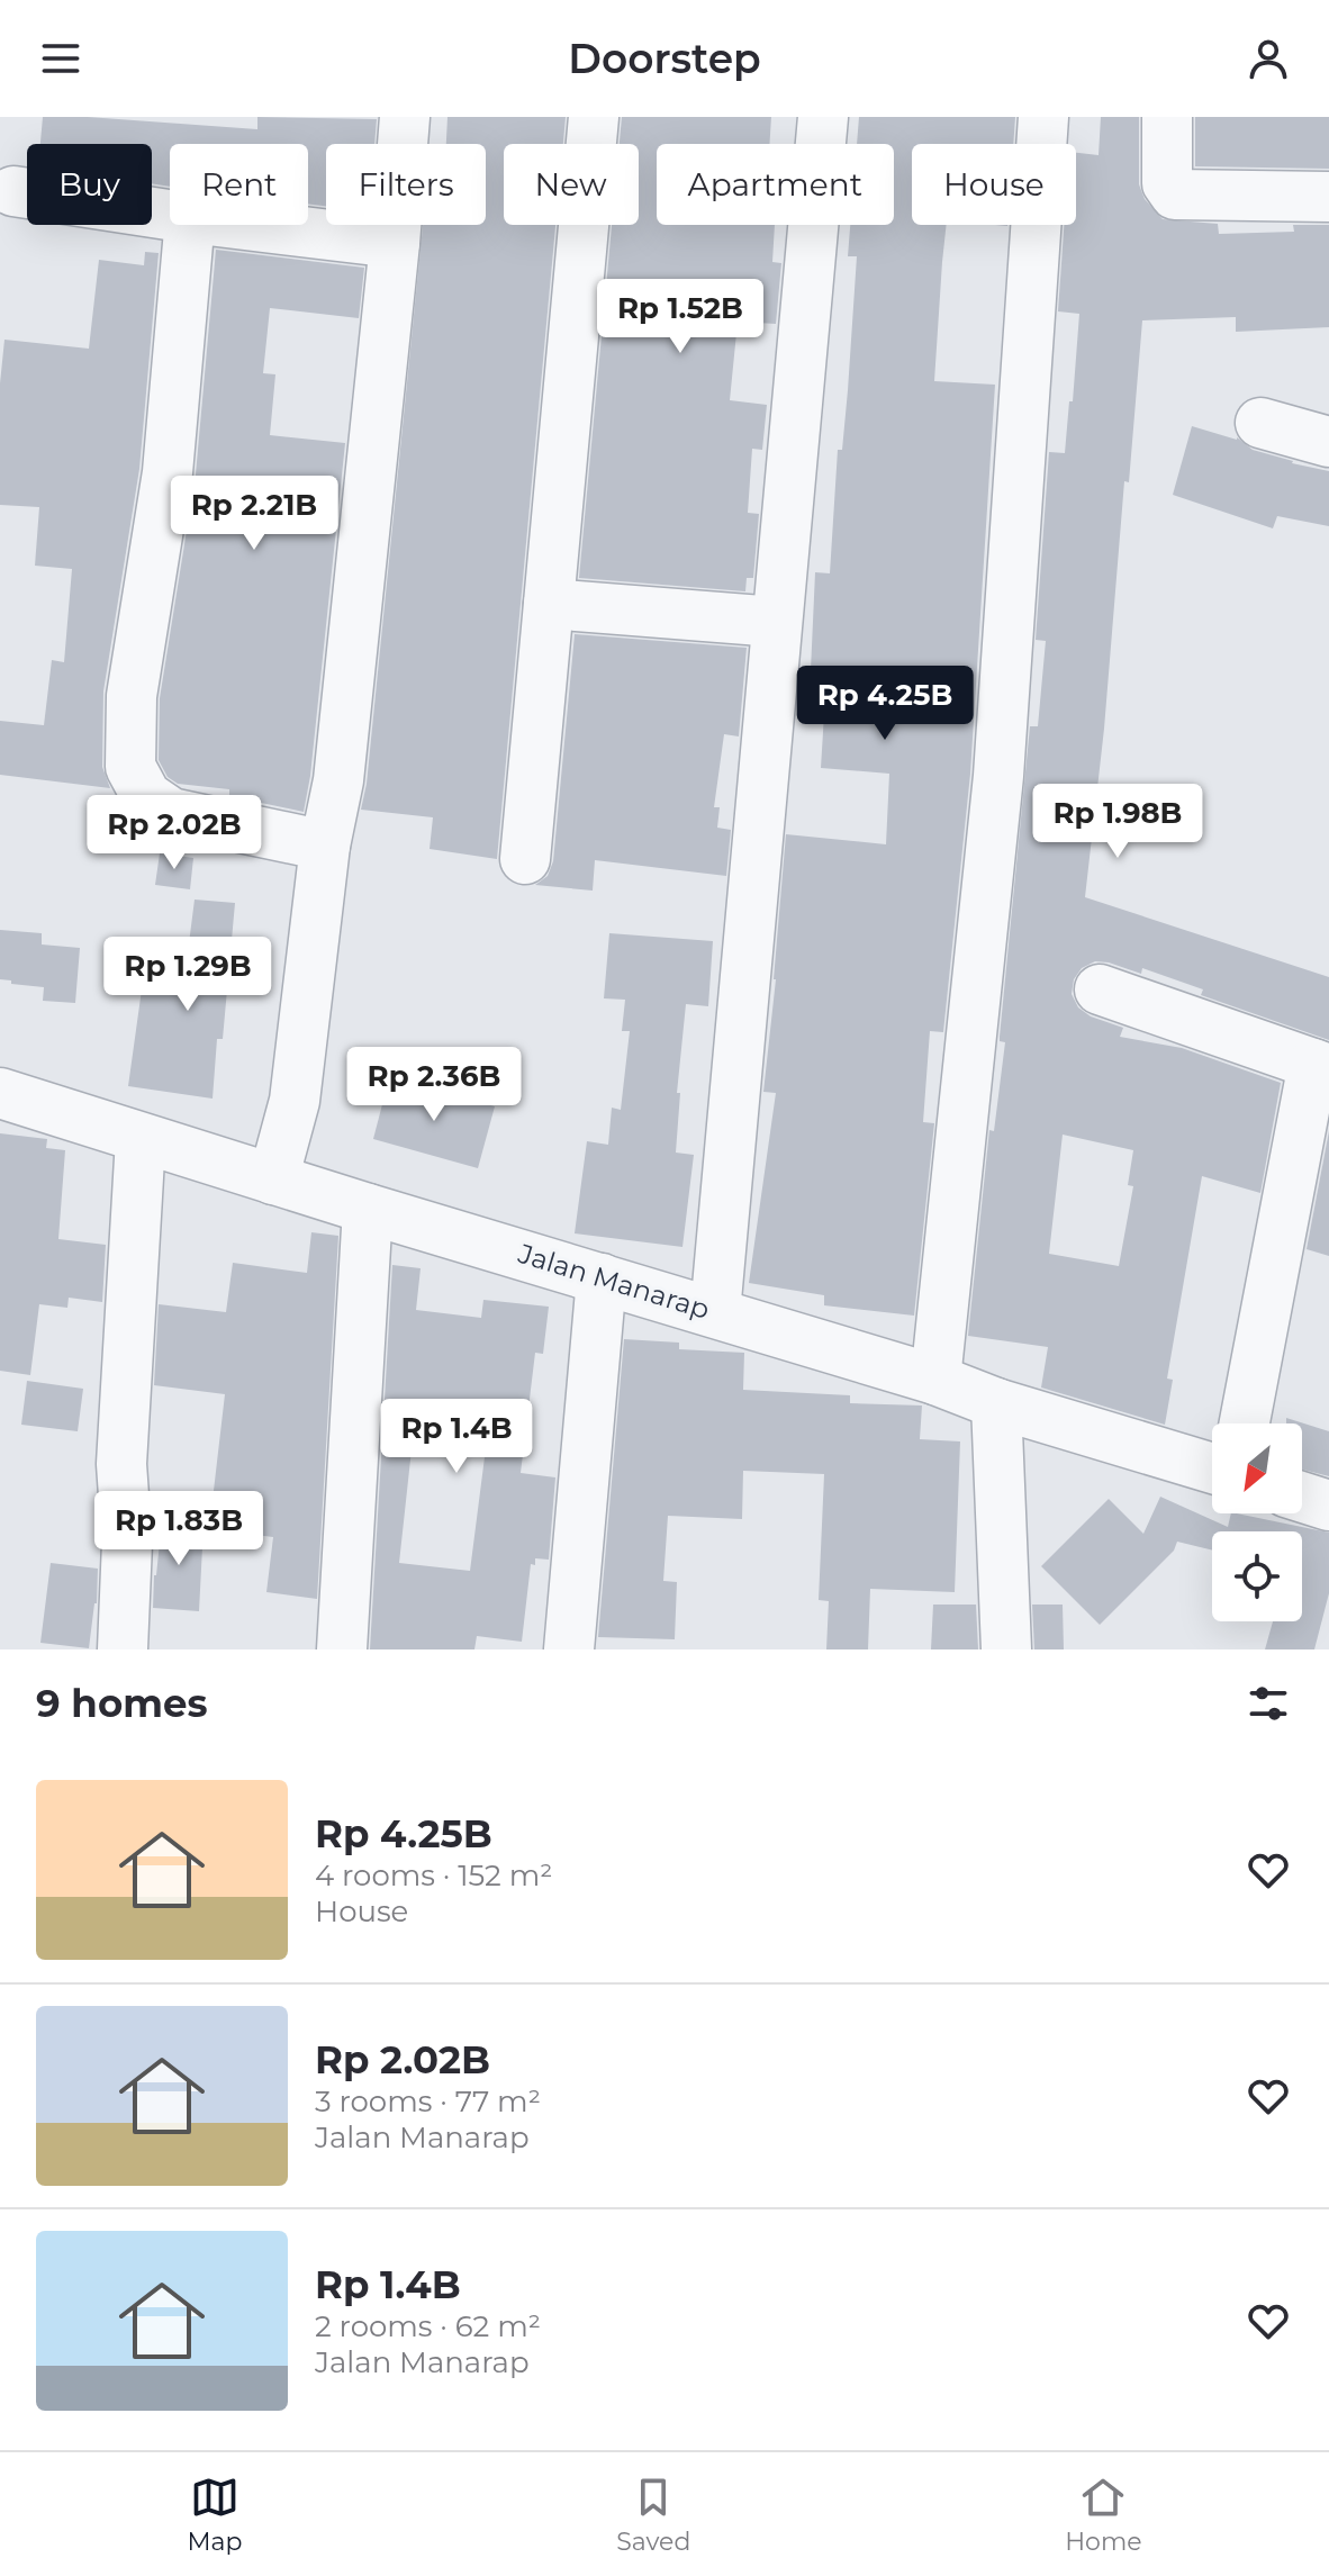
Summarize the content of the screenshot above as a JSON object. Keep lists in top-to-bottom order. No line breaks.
{"streets":{"street":["Jalan Manarap"]},"north":"bottom left","page":{"header":"Doorstep","chip":["Buy","Rent","Filters","New","Apartment","House"],"price":["Rp 1.52B","Rp 2.21B","Rp 4.25B","Rp 1.98B","Rp 2.02B","Rp 1.29B","Rp 2.36B","Rp 1.4B","Rp 1.83B"],"heading":"9 homes","list":[{"name":"Rp 4.25B","note":"4 rooms · 152 m² · House"},{"name":"Rp 2.02B","note":"3 rooms · 77 m² · Jalan Manarap"},{"name":"Rp 1.4B","note":"2 rooms · 62 m² · Jalan Manarap"}],"tabs":["Map","Saved","Home"]}}
